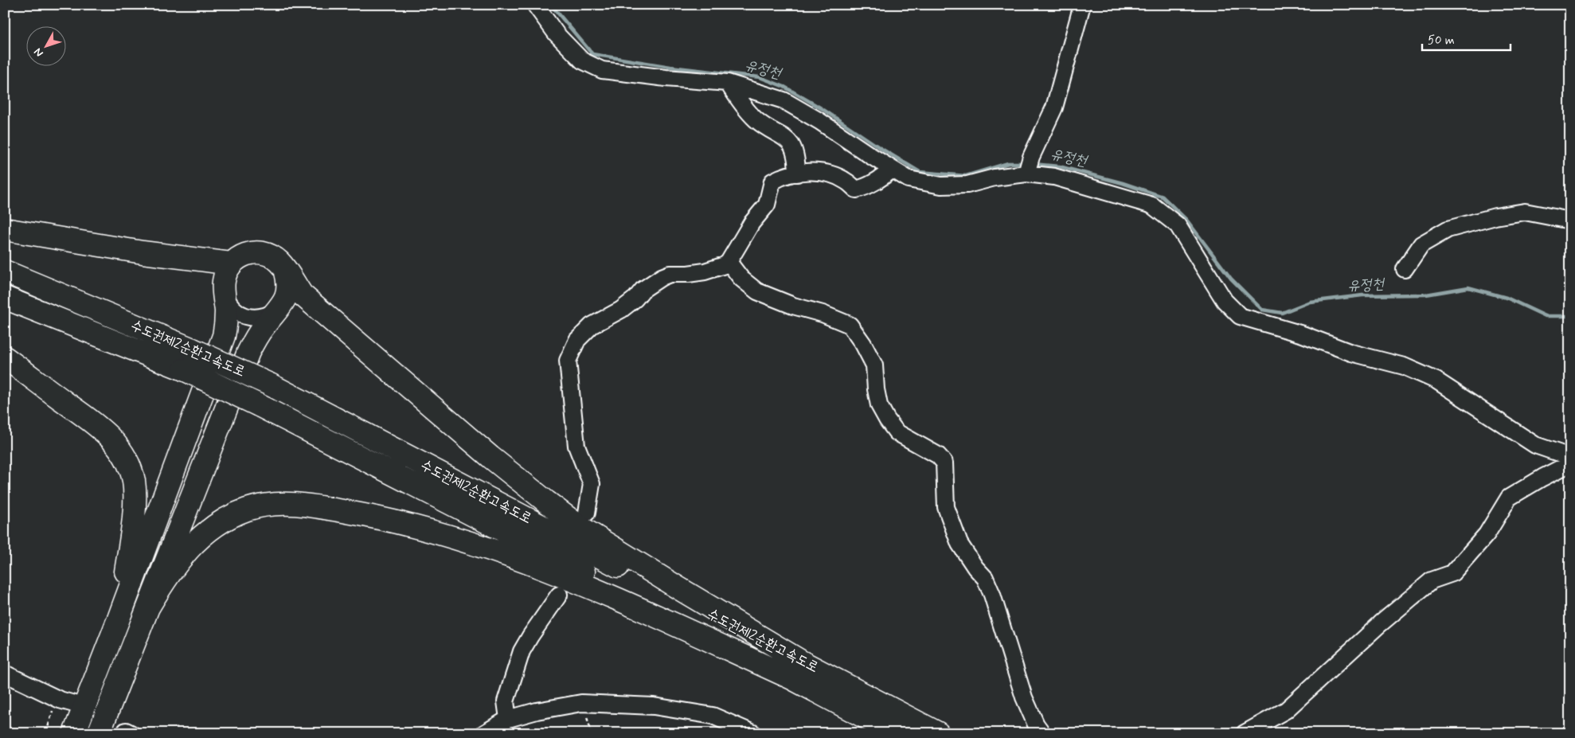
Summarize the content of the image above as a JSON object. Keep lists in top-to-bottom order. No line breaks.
{"streets":{"highway":["수도권제2순환고속도로"]},"water":["유정천"],"scale_bar":"50 m","north":"bottom left"}
